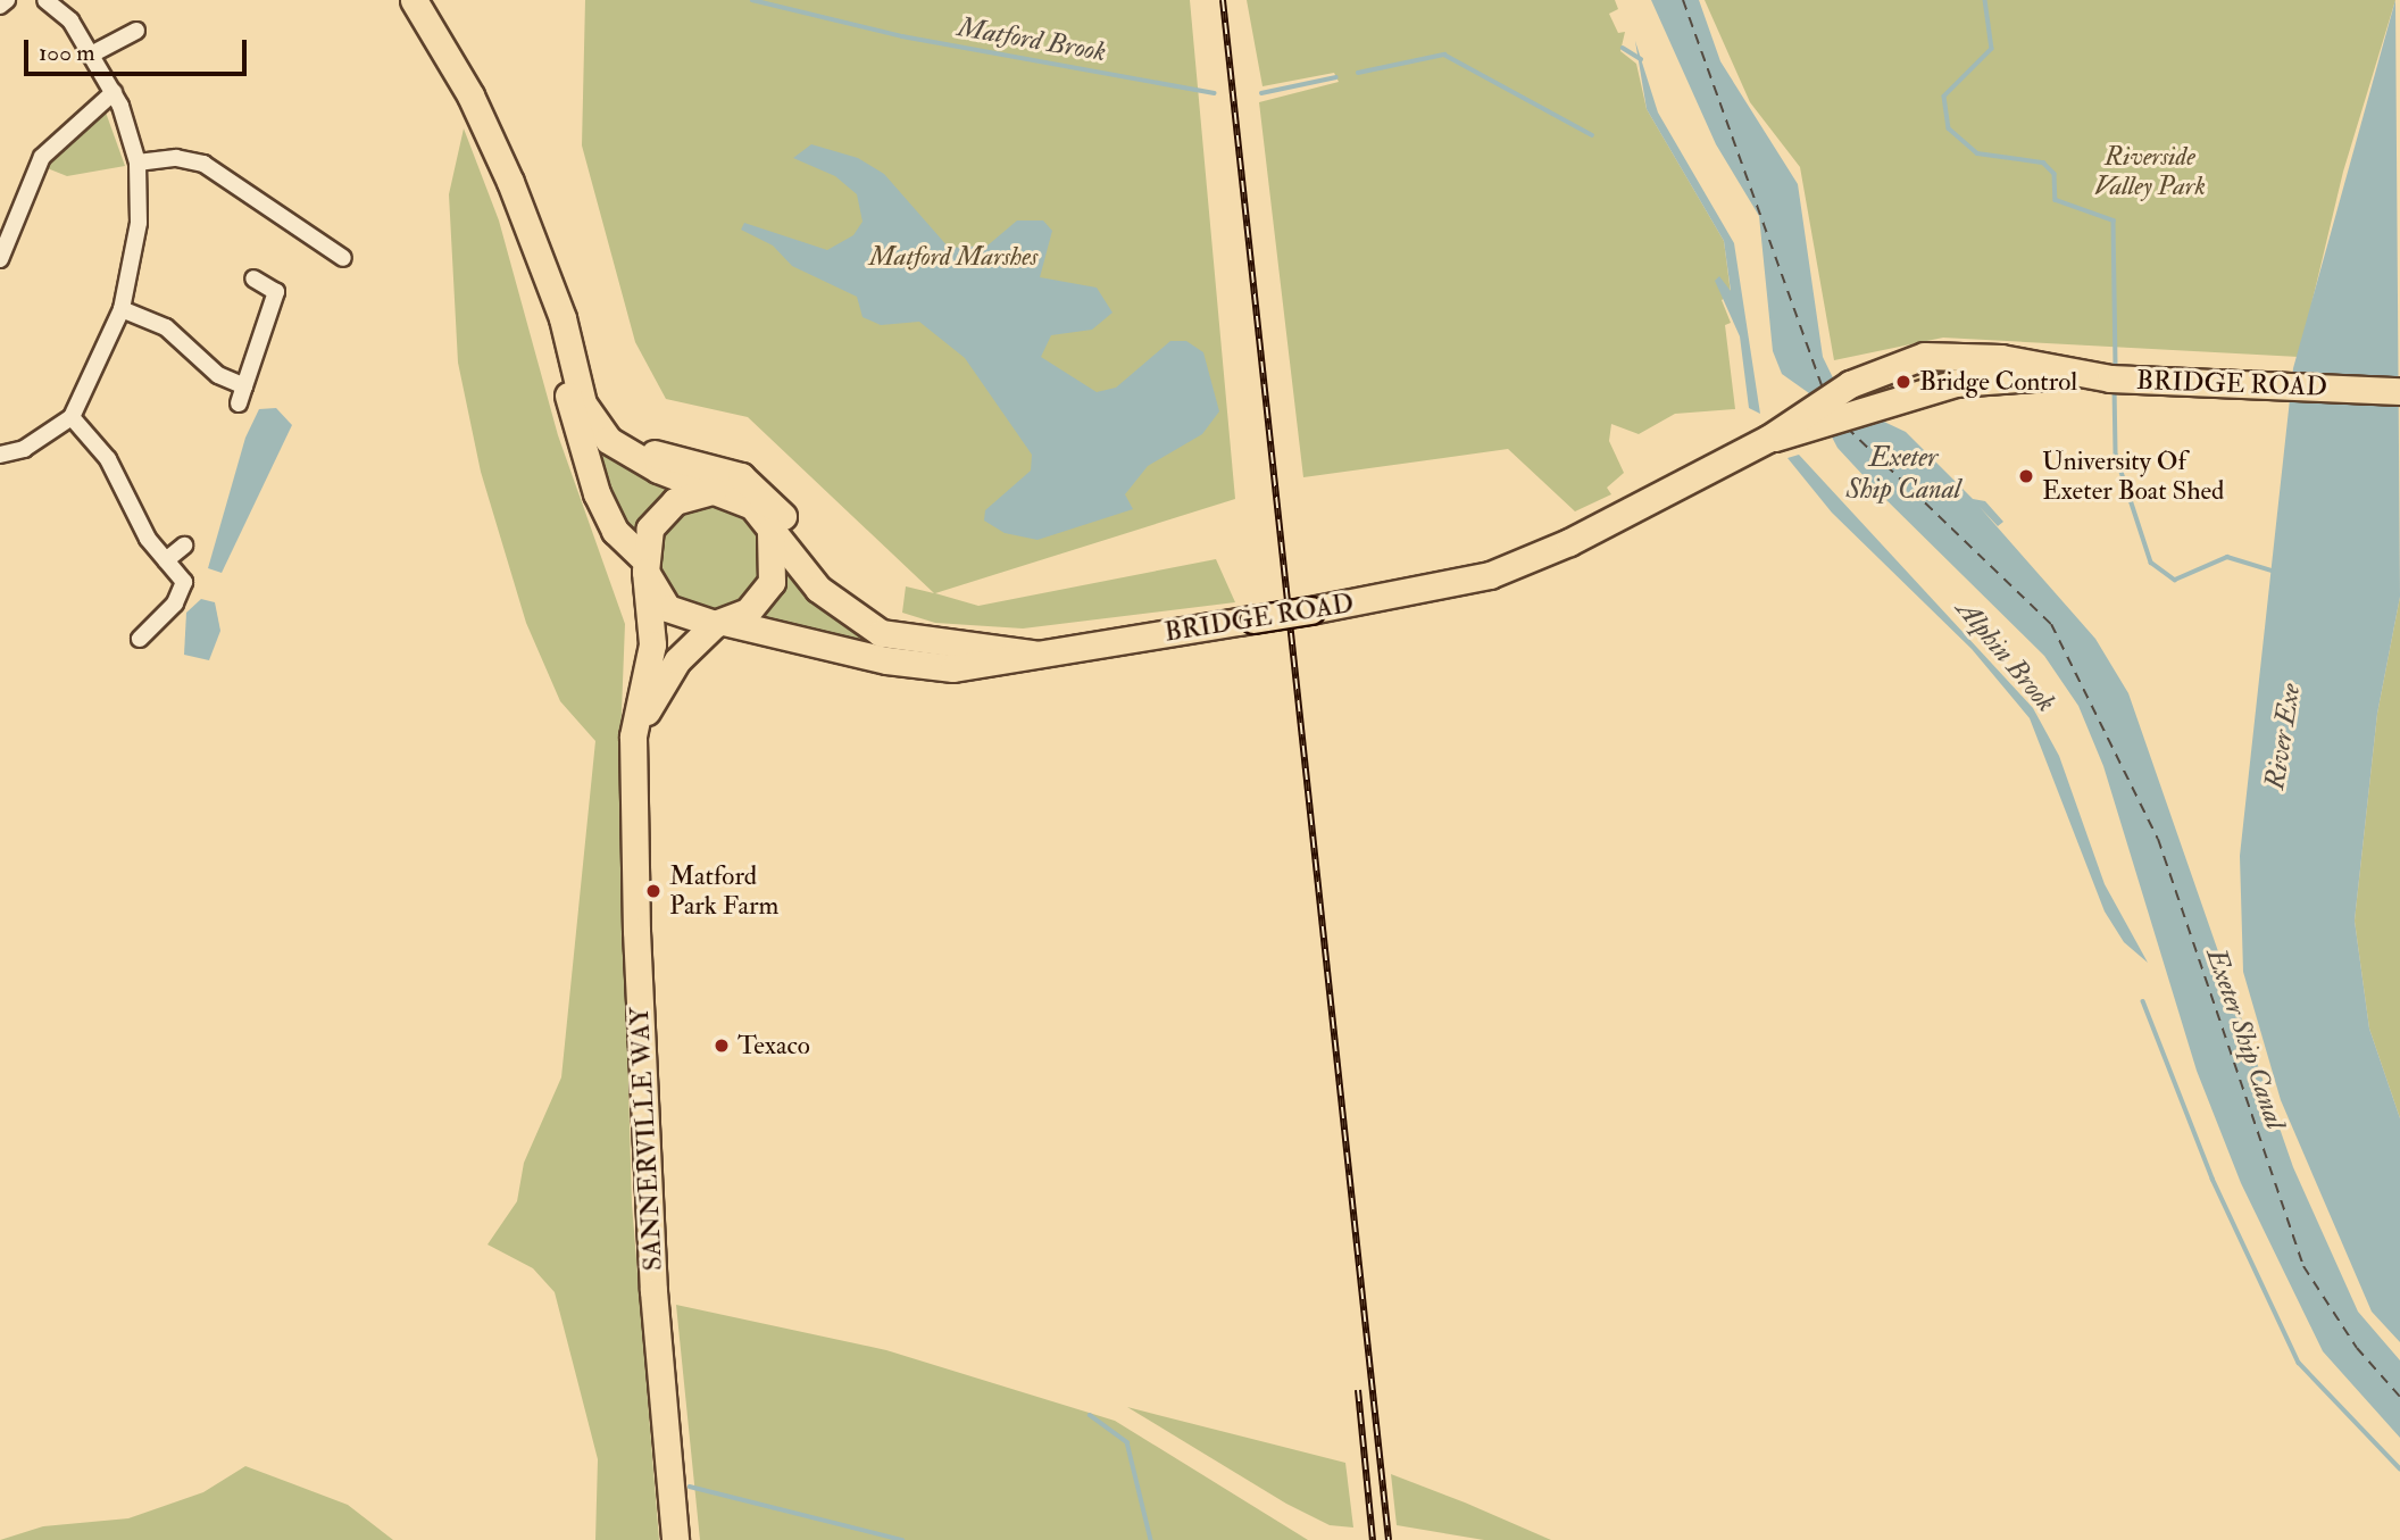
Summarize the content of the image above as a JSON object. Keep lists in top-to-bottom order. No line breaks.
{"streets":{"main road":["BRIDGE ROAD","SANNERVILLE WAY"]},"crossings":[["BRIDGE ROAD","SANNERVILLE WAY"]],"water":["Matford Brook","Exeter Ship Canal","Alphin Brook","River Exe"],"parks":["Riverside Valley Park","Matford Marshes"],"places":["Bridge Control","University Of Exeter Boat Shed","Matford Park Farm","Texaco"],"scale_bar":"100 m"}
